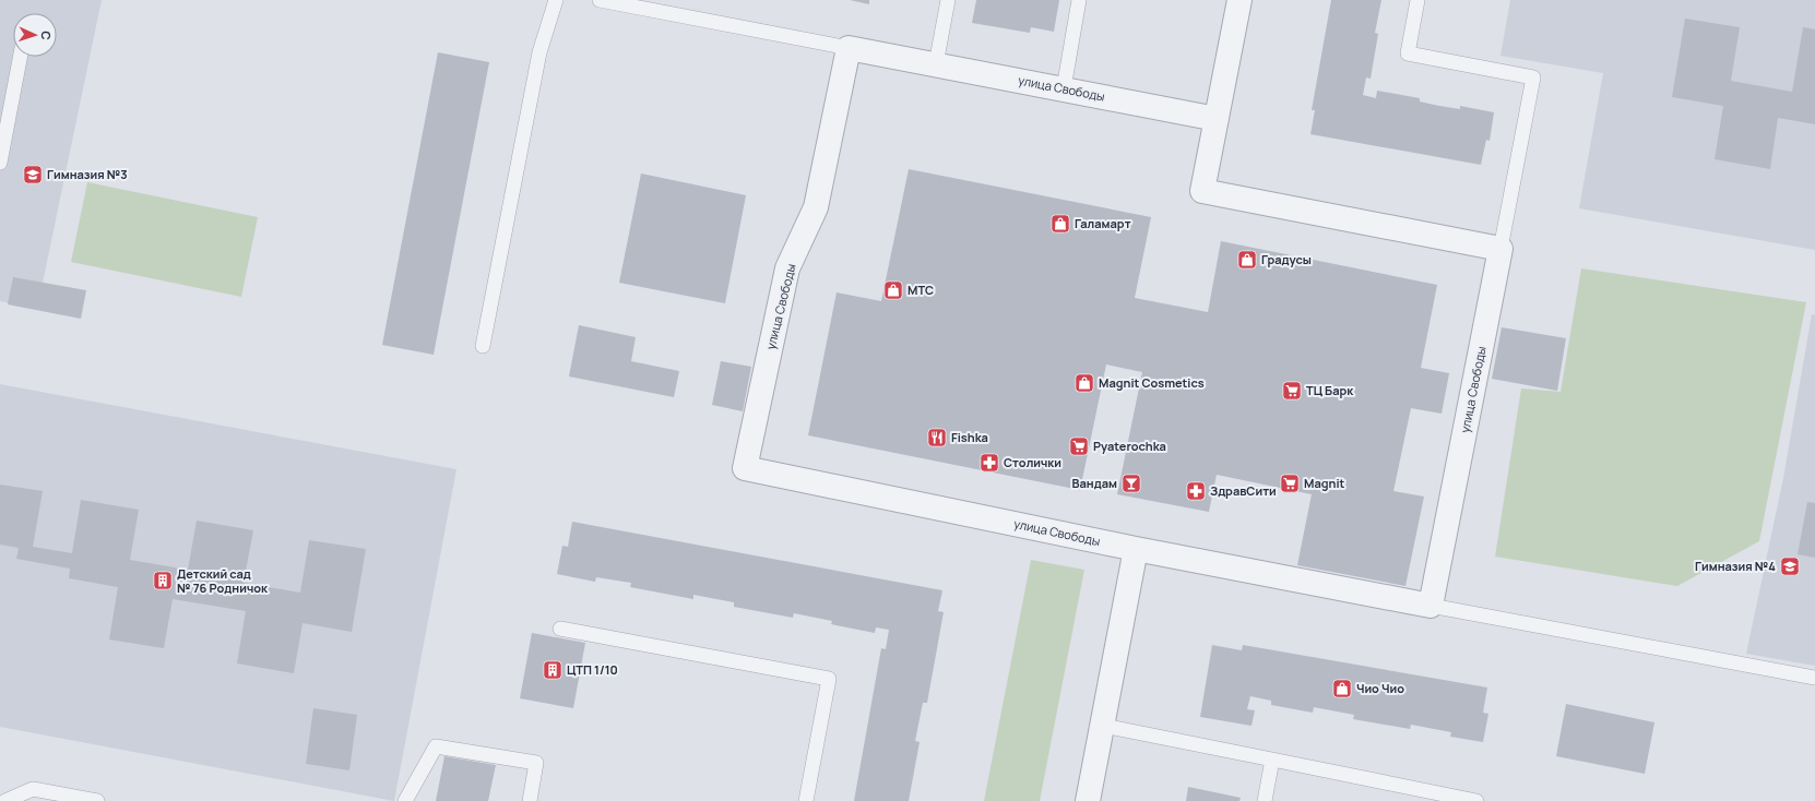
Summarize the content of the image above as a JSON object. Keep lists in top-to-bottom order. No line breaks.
{"streets":{"street":["улица Свободы"]},"places":{"school or university":["Гимназия №3","Гимназия №4"],"shop":["Галамарт","Градусы","МТС","Magnit Cosmetics","Чио Чио"],"supermarket":["ТЦ Барк","Pyaterochka","Magnit"],"restaurant":["Fishka"],"pharmacy":["Столички","ЗдравСити"],"bar":["Вандам"],"building":["Детский сад № 76 Родничок","ЦТП 1/10"]},"north":"right"}
